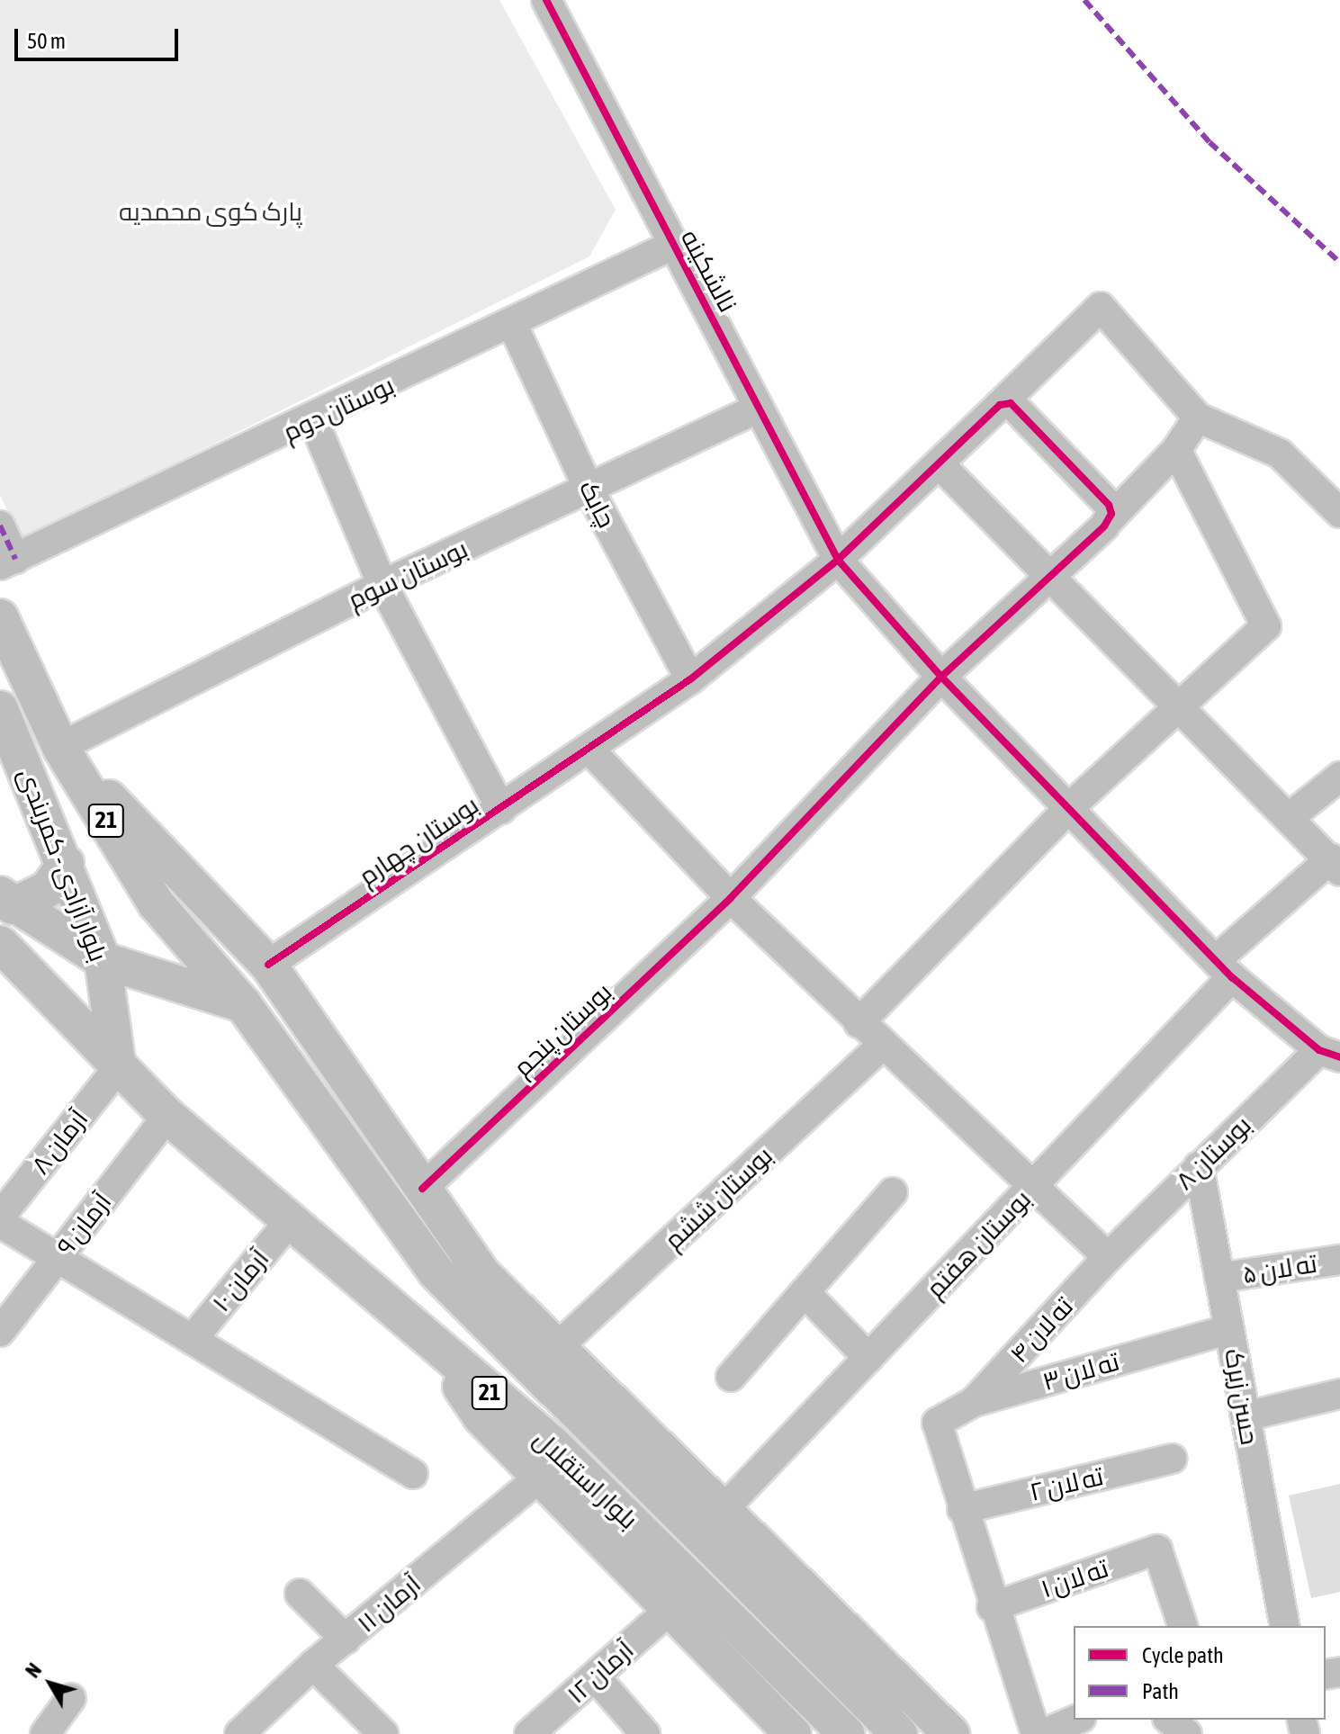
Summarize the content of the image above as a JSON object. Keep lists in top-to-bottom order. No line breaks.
{"streets":{"main road":["21","بلوار آزادی - کمربندی","بلوار استقلال"],"street":["نالشکینه","بوستان دوم","چابک","بوستان سوم","بوستان چهارم","بوستان پنجم","آرمان ۸","بوستان ۸","بوستان ششم","آرمان ۹","بوستان هفتم","ته لان ۵","آرمان ۱۰","ته لان ۴","ته لان ۳","حسن زیرک","ته لان ۲","ته لان ۱","آرمان ۱۱","آرمان ۱۲"]},"crossings":[["نالشکینه","بوستان دوم"],["نالشکینه","بوستان سوم"],["نالشکینه","بوستان چهارم"],["نالشکینه","بوستان پنجم"],["نالشکینه","بوستان ۸"],["نالشکینه","بوستان هفتم"],["بوستان دوم","چابک"],["چابک","بوستان سوم"],["چابک","بوستان چهارم"],["بوستان سوم","بلوار آزادی - کمربندی"],["بوستان چهارم","بوستان پنجم"],["بلوار آزادی - کمربندی","آرمان ۸"],["بلوار آزادی - کمربندی","بلوار استقلال"],["آرمان ۸","بلوار استقلال"],["بوستان ۸","ته لان ۴"],["بوستان ۸","حسن زیرک"],["آرمان ۹","بلوار استقلال"],["ته لان ۵","حسن زیرک"],["آرمان ۱۰","بلوار استقلال"],["ته لان ۴","ته لان ۳"],["ته لان ۳","حسن زیرک"],["ته لان ۳","ته لان ۲"]],"parks":["پارک کوی محمدیه"],"legend":["Cycle path","Path"],"scale_bar":"50 m","north":"top left"}
